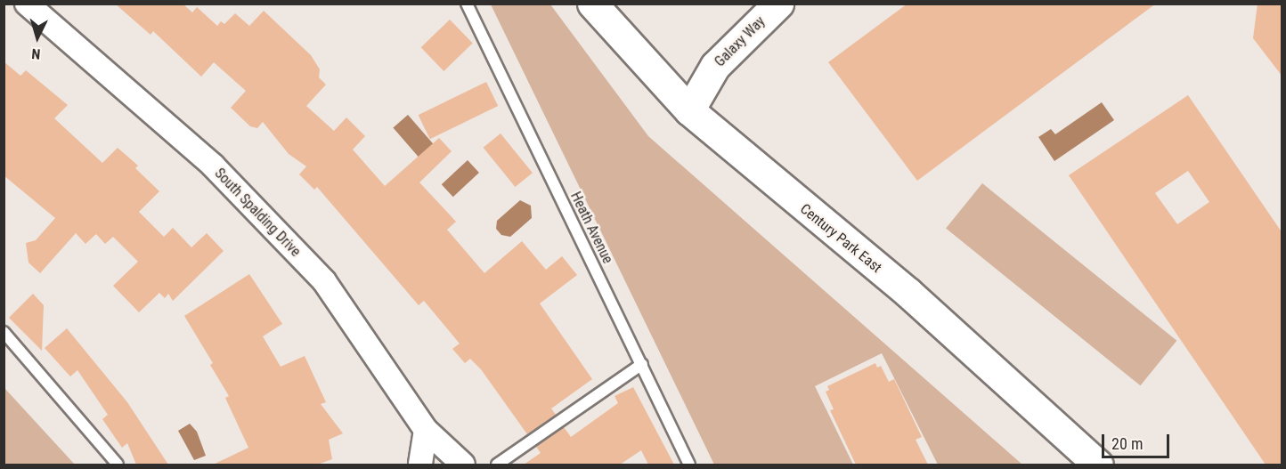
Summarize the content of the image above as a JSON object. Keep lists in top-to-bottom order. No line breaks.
{"streets":{"main road":["Galaxy Way","Century Park East"],"street":["South Spalding Drive"],"lane":["Heath Avenue"]},"crossings":[["Galaxy Way","Century Park East"]],"scale_bar":"20 m","north":"bottom"}
